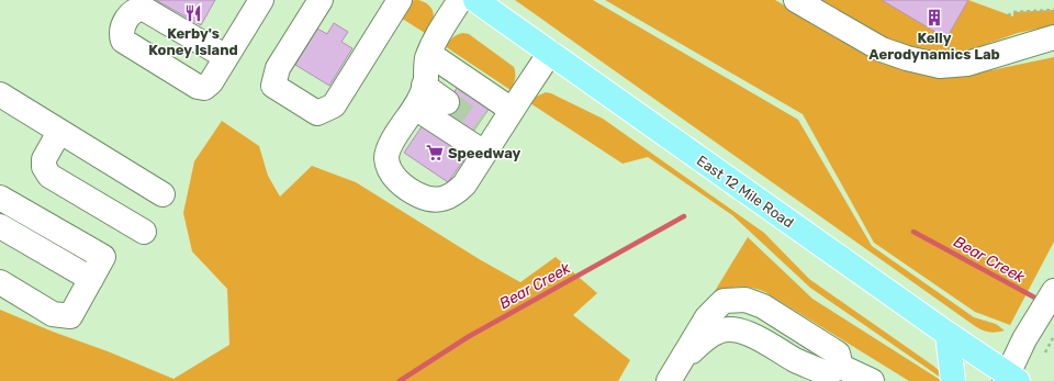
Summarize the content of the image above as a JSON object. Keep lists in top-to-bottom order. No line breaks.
{"streets":{"main road":["East 12 Mile Road"]},"water":["Bear Creek"],"places":{"restaurant":["Kerby's Koney Island"],"building":["Kelly Aerodynamics Lab"],"supermarket":["Speedway"]}}
